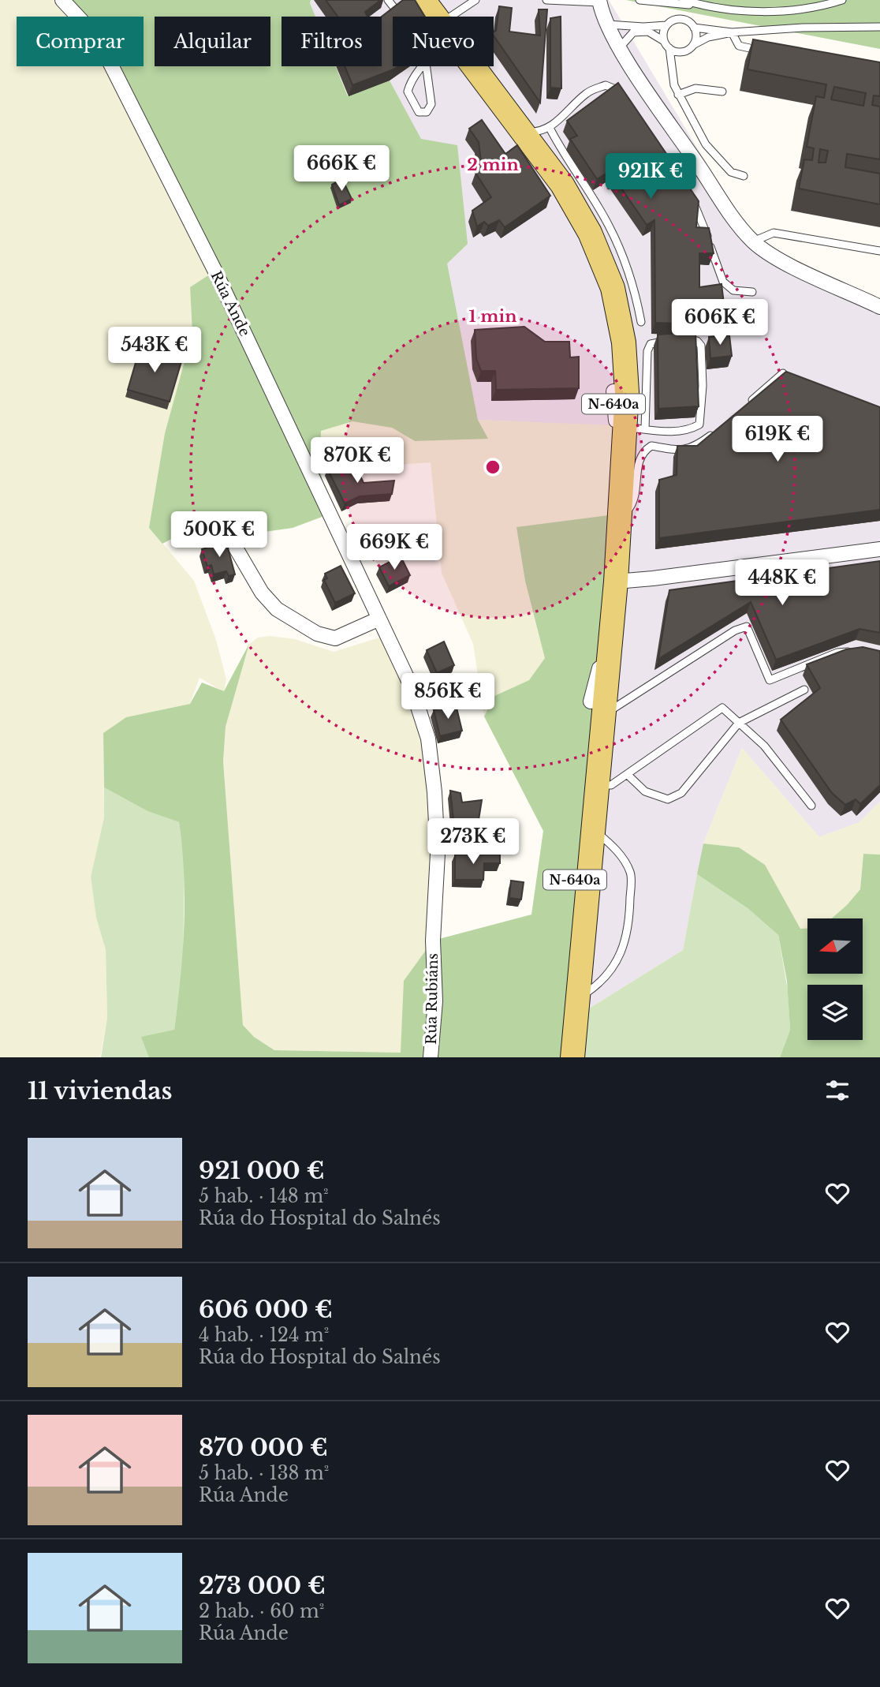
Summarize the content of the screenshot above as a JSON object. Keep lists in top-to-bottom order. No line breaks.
{"streets":{"main road":["N-640a"],"street":["Rúa Ande","Rúa Rubiáns"]},"crossings":[["Rúa Ande","Rúa Rubiáns"]],"north":"left","page":{"chip":["Comprar","Alquilar","Filtros","Nuevo"],"price":["666K €","921K €","606K €","543K €","619K €","870K €","500K €","669K €","448K €","856K €","273K €"],"heading":"11 viviendas","list":[{"name":"921 000 €","note":"5 hab. · 148 m² · Rúa do Hospital do Salnés"},{"name":"606 000 €","note":"4 hab. · 124 m² · Rúa do Hospital do Salnés"},{"name":"870 000 €","note":"5 hab. · 138 m² · Rúa Ande"},{"name":"273 000 €","note":"2 hab. · 60 m² · Rúa Ande"}]},"rings":["2 min","1 min"]}
